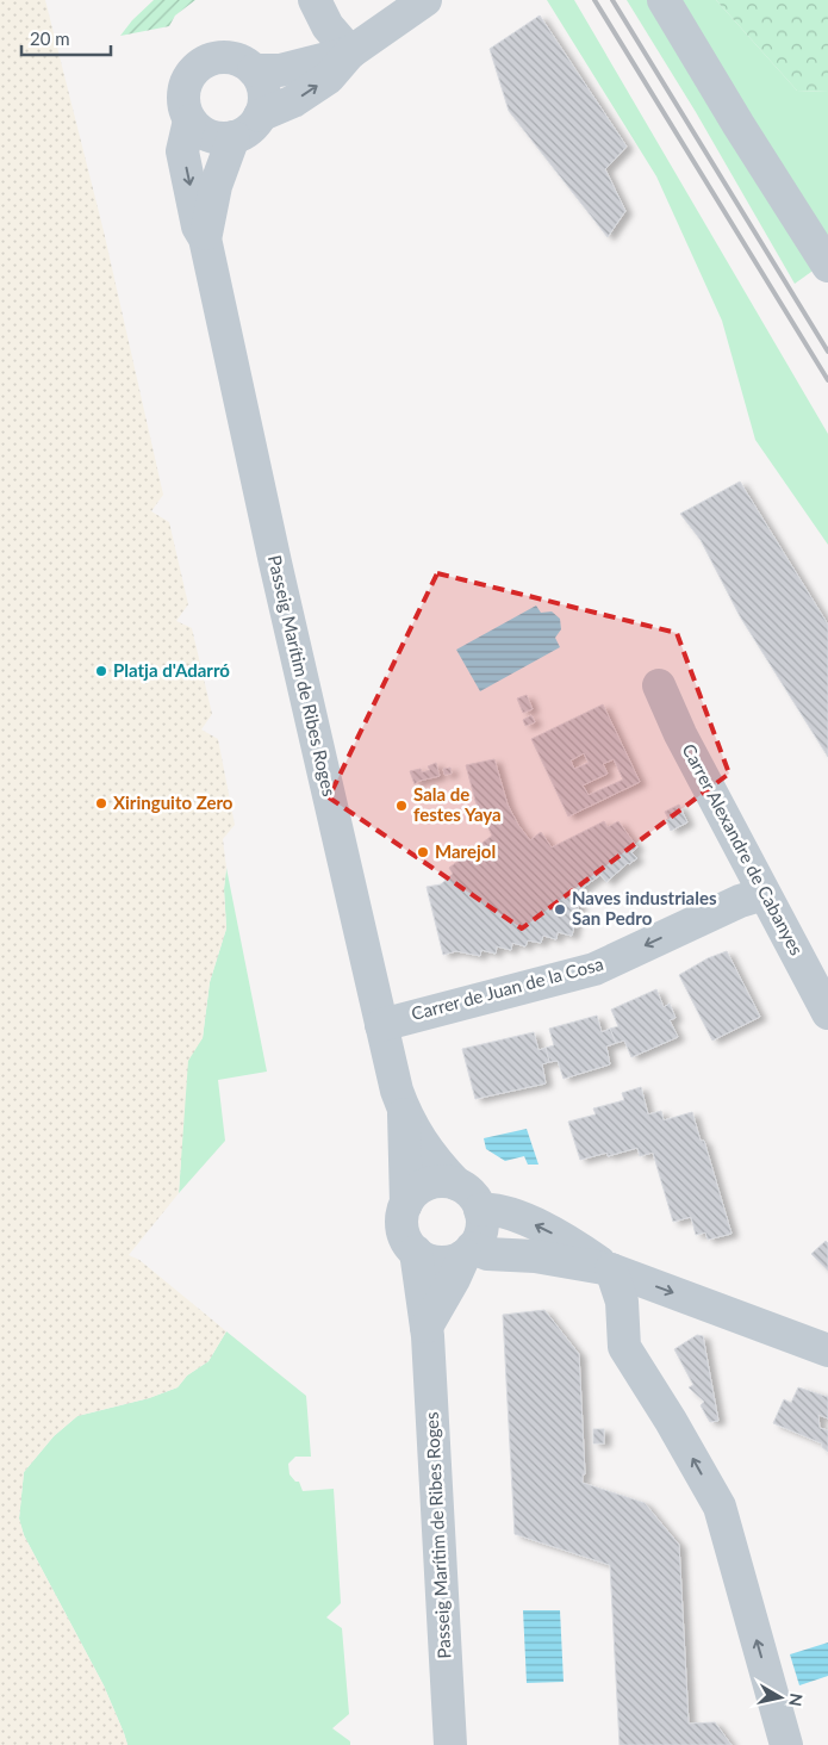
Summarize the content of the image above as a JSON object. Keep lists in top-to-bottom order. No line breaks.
{"streets":{"street":["Passeig Marítim de Ribes Roges","Carrer Alexandre de Cabanyes","Carrer de Juan de la Cosa"]},"crossings":[["Passeig Marítim de Ribes Roges","Carrer de Juan de la Cosa"],["Carrer Alexandre de Cabanyes","Carrer de Juan de la Cosa"]],"one_way":["Carrer de Juan de la Cosa"],"places":["Platja d'Adarró","Xiringuito Zero","Sala de festes Yaya","Marejol","Naves industriales San Pedro"],"scale_bar":"20 m","north":"right"}
